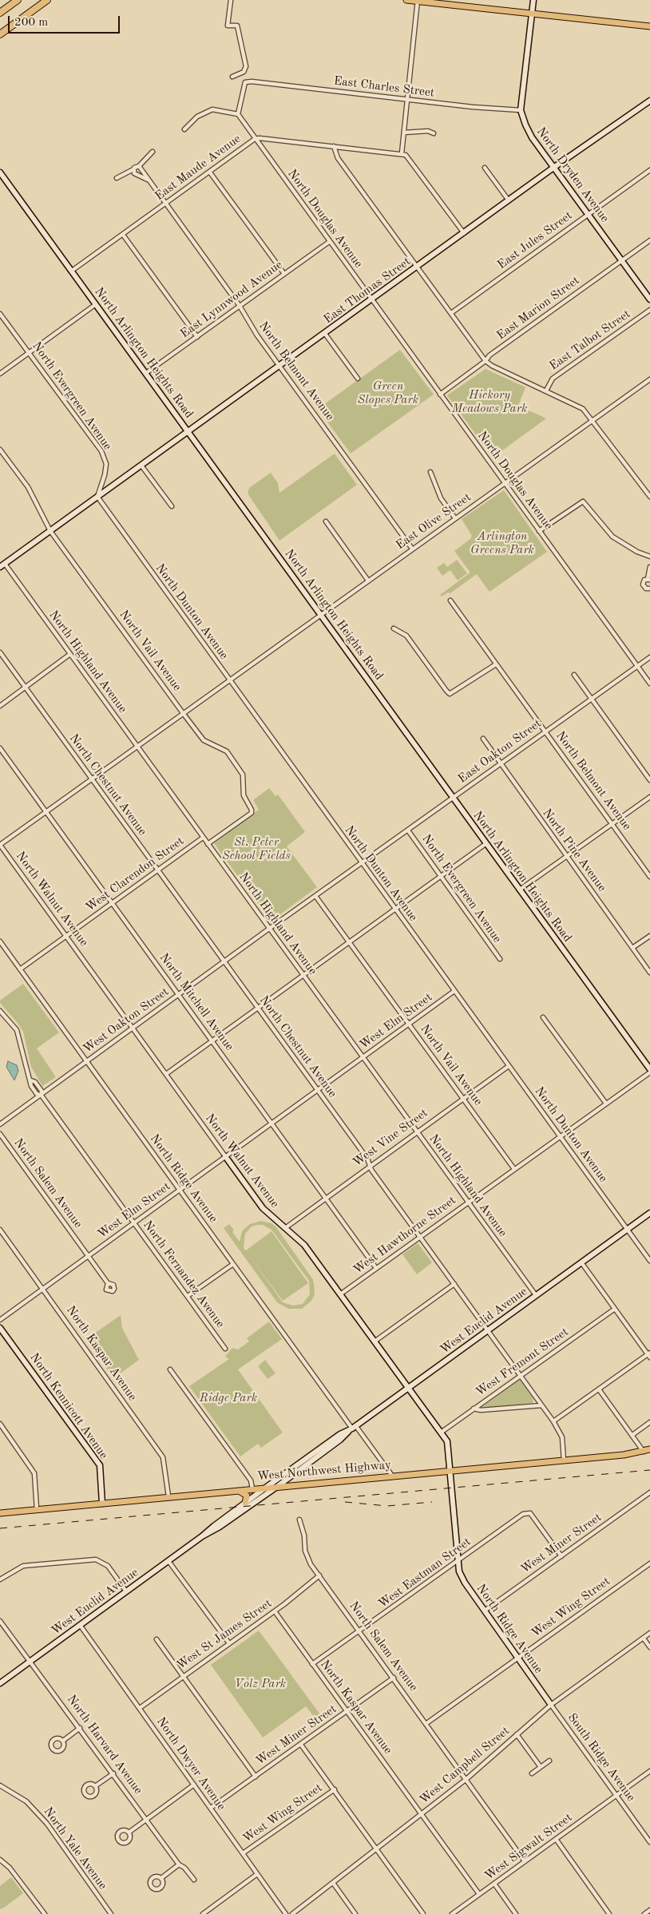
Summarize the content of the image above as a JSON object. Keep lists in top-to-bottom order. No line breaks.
{"streets":{"main road":["West Northwest Highway"],"street":["East Charles Street","East Maude Avenue","North Dryden Avenue","North Douglas Avenue","East Jules Street","East Thomas Street","East Lynnwood Avenue","East Marion Street","East Talbot Street","North Arlington Heights Road","North Belmont Avenue","North Evergreen Avenue","East Olive Street","North Dunton Avenue","North Vail Avenue","North Highland Avenue","East Oakton Street","North Chestnut Avenue","North Pine Avenue","West Clarendon Street","North Walnut Avenue","North Mitchell Avenue","West Oakton Street","West Elm Street","West Vine Street","North Ridge Avenue","North Salem Avenue","West Hawthorne Street","North Fernandez Avenue","West Euclid Avenue","North Kaspar Avenue","West Fremont Street","North Kennicott Avenue","West Miner Street","West Eastman Street","West Wing Street","West St James Street","North Harvard Avenue","South Ridge Avenue","North Dwyer Avenue","West Campbell Street","West Sigwalt Street","North Yale Avenue"]},"crossings":[["East Charles Street","North Dryden Avenue"],["East Charles Street","North Douglas Avenue"],["East Maude Avenue","North Douglas Avenue"],["East Maude Avenue","North Arlington Heights Road"],["East Maude Avenue","North Belmont Avenue"],["North Dryden Avenue","East Jules Street"],["North Dryden Avenue","East Thomas Street"],["North Dryden Avenue","East Marion Street"],["North Douglas Avenue","East Thomas Street"],["North Douglas Avenue","East Lynnwood Avenue"],["North Douglas Avenue","East Marion Street"],["North Douglas Avenue","East Olive Street"],["North Douglas Avenue","East Oakton Street"],["East Thomas Street","North Arlington Heights Road"],["East Thomas Street","North Belmont Avenue"],["East Thomas Street","North Evergreen Avenue"],["East Thomas Street","North Dunton Avenue"],["East Thomas Street","North Vail Avenue"],["East Thomas Street","North Highland Avenue"],["East Lynnwood Avenue","North Arlington Heights Road"],["East Lynnwood Avenue","North Belmont Avenue"],["North Arlington Heights Road","East Olive Street"],["North Arlington Heights Road","East Oakton Street"],["North Belmont Avenue","East Olive Street"],["North Belmont Avenue","East Oakton Street"],["North Evergreen Avenue","North Dunton Avenue"],["North Evergreen Avenue","East Oakton Street"],["East Olive Street","North Dunton Avenue"],["East Olive Street","North Vail Avenue"],["East Olive Street","North Highland Avenue"],["East Olive Street","North Chestnut Avenue"],["East Olive Street","North Walnut Avenue"],["East Olive Street","North Mitchell Avenue"],["North Dunton Avenue","East Oakton Street"],["North Dunton Avenue","West Oakton Street"],["North Dunton Avenue","West Elm Street"],["North Dunton Avenue","West Vine Street"],["North Dunton Avenue","West Hawthorne Street"],["North Dunton Avenue","West Euclid Avenue"],["North Vail Avenue","North Highland Avenue"],["North Vail Avenue","West Oakton Street"],["North Vail Avenue","West Elm Street"],["North Vail Avenue","West Vine Street"],["North Vail Avenue","West Hawthorne Street"],["North Highland Avenue","West Clarendon Street"],["North Highland Avenue","West Oakton Street"],["North Highland Avenue","West Elm Street"],["North Highland Avenue","West Vine Street"],["North Highland Avenue","West Hawthorne Street"],["North Highland Avenue","West Euclid Avenue"],["East Oakton Street","North Pine Avenue"],["East Oakton Street","West Oakton Street"],["North Chestnut Avenue","West Clarendon Street"],["North Chestnut Avenue","West Oakton Street"],["North Chestnut Avenue","West Elm Street"],["North Chestnut Avenue","West Vine Street"],["North Chestnut Avenue","West Hawthorne Street"],["North Chestnut Avenue","West Euclid Avenue"],["North Chestnut Avenue","West Fremont Street"],["North Chestnut Avenue","West Northwest Highway"],["West Clarendon Street","North Walnut Avenue"],["West Clarendon Street","North Mitchell Avenue"],["West Clarendon Street","North Ridge Avenue"],["North Walnut Avenue","West Oakton Street"],["North Walnut Avenue","West Elm Street"],["North Walnut Avenue","West Vine Street"],["North Walnut Avenue","North Ridge Avenue"],["North Walnut Avenue","West Hawthorne Street"],["North Walnut Avenue","West Euclid Avenue"],["North Walnut Avenue","West Fremont Street"],["North Walnut Avenue","West Northwest Highway"],["North Walnut Avenue","West Eastman Street"],["North Mitchell Avenue","West Oakton Street"],["North Mitchell Avenue","West Elm Street"],["North Mitchell Avenue","West Vine Street"],["North Mitchell Avenue","West Hawthorne Street"],["West Oakton Street","North Ridge Avenue"],["West Oakton Street","North Fernandez Avenue"],["West Elm Street","North Ridge Avenue"],["West Elm Street","North Salem Avenue"],["West Elm Street","North Fernandez Avenue"],["West Elm Street","North Kaspar Avenue"],["North Ridge Avenue","West Euclid Avenue"],["North Ridge Avenue","West Northwest Highway"],["North Ridge Avenue","West Miner Street"],["North Ridge Avenue","West Eastman Street"],["North Ridge Avenue","West Wing Street"],["North Ridge Avenue","South Ridge Avenue"],["North Ridge Avenue","West Campbell Street"],["North Salem Avenue","West Miner Street"],["North Salem Avenue","West Eastman Street"],["North Salem Avenue","West Wing Street"],["North Salem Avenue","West St James Street"],["North Salem Avenue","West Campbell Street"],["North Salem Avenue","West Sigwalt Street"],["West Euclid Avenue","West Northwest Highway"],["West Euclid Avenue","North Harvard Avenue"],["West Euclid Avenue","North Dwyer Avenue"],["North Kaspar Avenue","West Northwest Highway"],["North Kaspar Avenue","West Miner Street"],["North Kaspar Avenue","West Eastman Street"],["North Kaspar Avenue","West St James Street"],["North Kaspar Avenue","West Campbell Street"],["North Kaspar Avenue","West Sigwalt Street"],["North Kennicott Avenue","West Northwest Highway"],["West Miner Street","West Eastman Street"],["West Miner Street","North Dwyer Avenue"],["West Wing Street","North Dwyer Avenue"],["West St James Street","North Dwyer Avenue"],["South Ridge Avenue","West Campbell Street"],["South Ridge Avenue","West Sigwalt Street"]],"parks":["Green Slopes Park","Hickory Meadows Park","Arlington Greens Park","St. Peter School Fields","Ridge Park","Volz Park"],"scale_bar":"200 m"}
